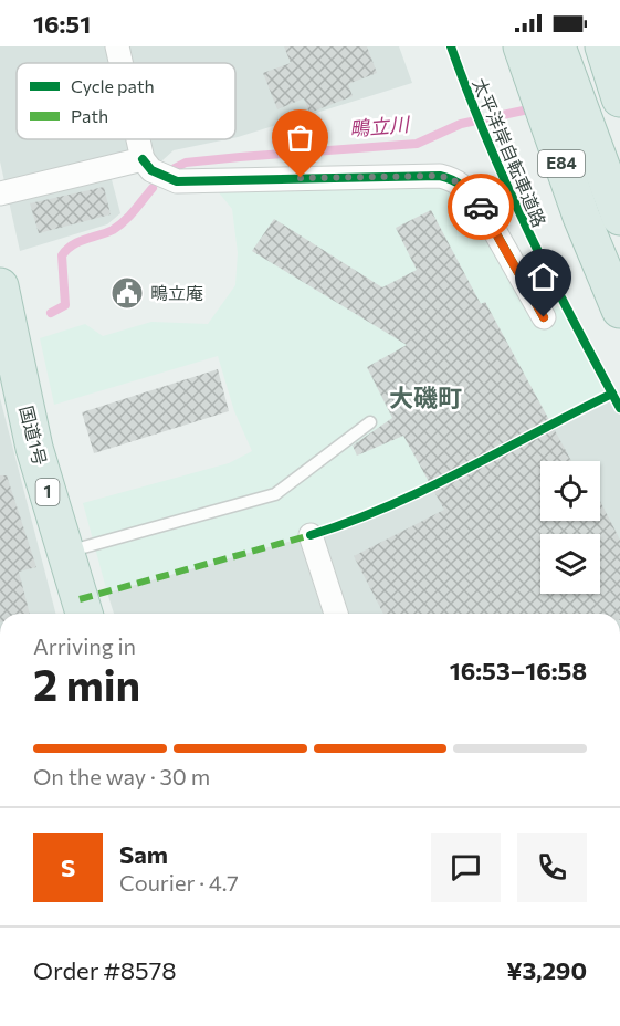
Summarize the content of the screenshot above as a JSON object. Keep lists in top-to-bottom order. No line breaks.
{"streets":{"highway":["E84","国道1号","1"],"cycle path":["太平洋岸自転車道路"]},"districts":["大磯町"],"water":["鴫立川"],"places":{"public building":["鴫立庵"]},"legend":["Cycle path","Path"],"page":{"status":"16:51","heading":["2 min","Arriving in","16:53–16:58"],"panel":["Sam","Courier · 4.7","Order #8578","¥3,290"],"bar":"On the way · 30 m","round":"S"}}
